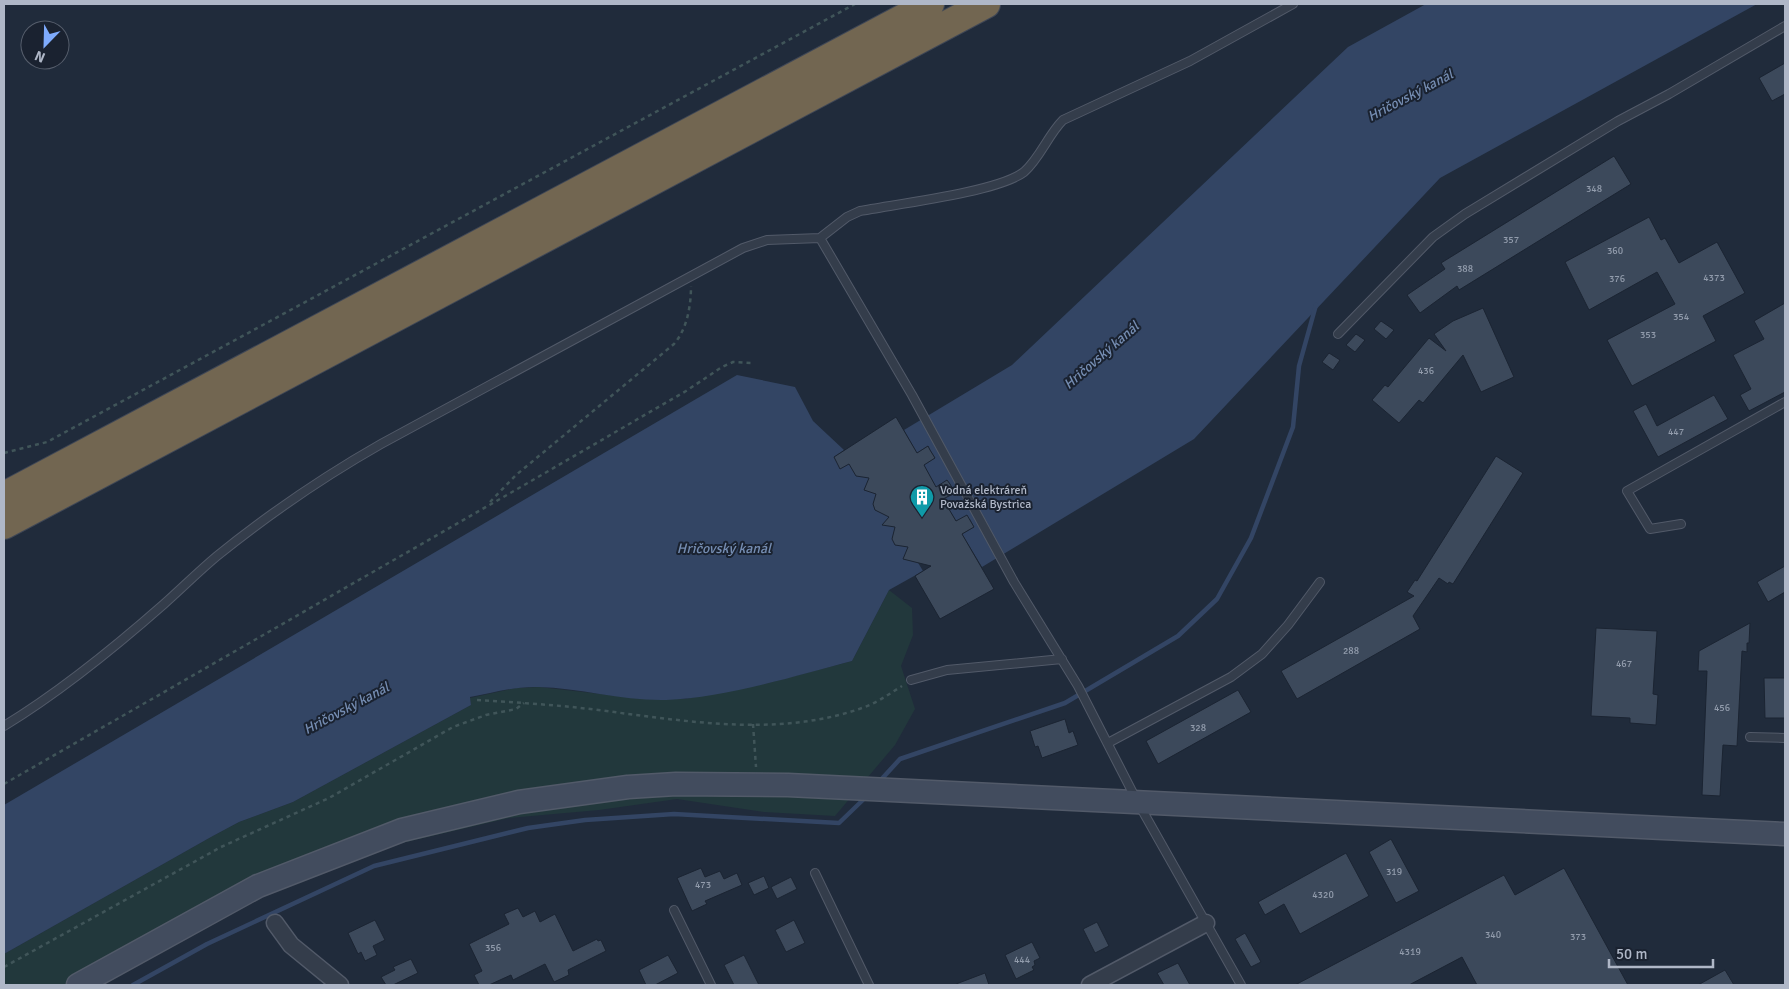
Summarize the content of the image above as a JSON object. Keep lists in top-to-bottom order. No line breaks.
{"water":["Hričovský kanál"],"places":{"building":["Vodná elektráreň Považská Bystrica"]},"house_numbers":["348","357","360","388","4373","376","354","353","436","447","288","467","456","328","319","473","4320","340","373","356","4319","444"],"scale_bar":"50 m","north":"bottom left"}
